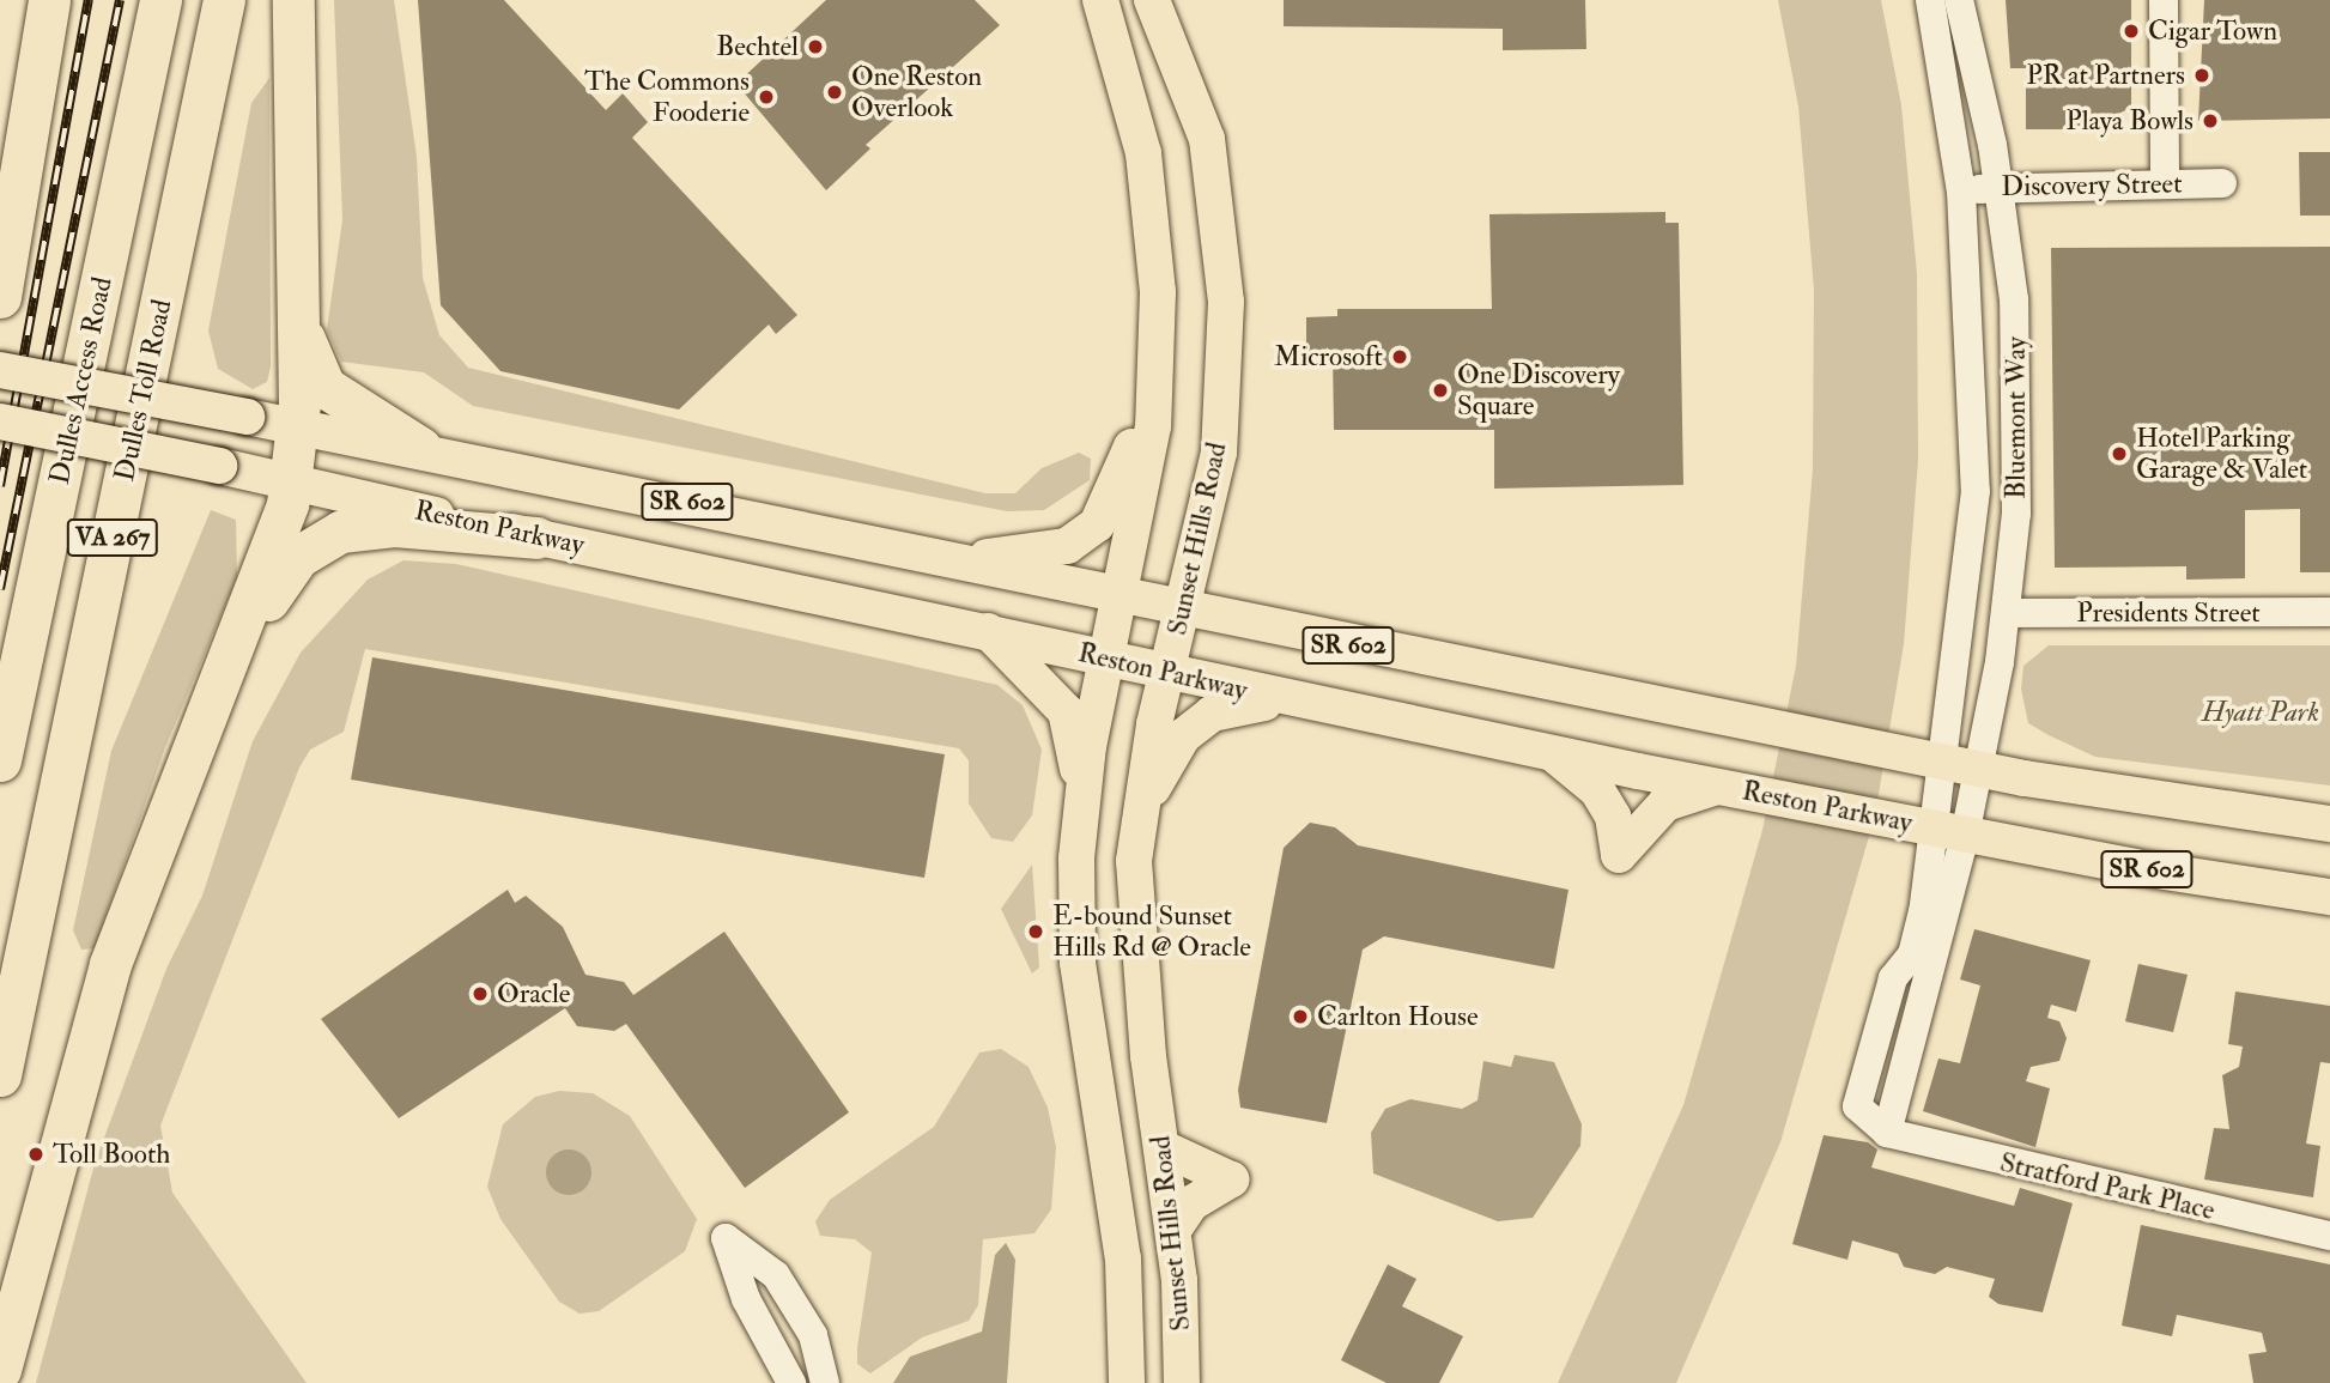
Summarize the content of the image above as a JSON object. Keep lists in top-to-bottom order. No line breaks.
{"streets":{"highway":["Dulles Access Road","Dulles Toll Road","VA 267"],"main road":["SR 602","Reston Parkway","Sunset Hills Road"],"street":["Discovery Street","Bluemont Way","Presidents Street","Stratford Park Place"]},"crossings":[["Discovery Street","Bluemont Way"],["Bluemont Way","SR 602"],["Bluemont Way","Reston Parkway"],["Bluemont Way","Presidents Street"],["SR 602","Sunset Hills Road"],["Reston Parkway","Sunset Hills Road"]],"parks":["Hyatt Park"],"places":["Cigar Town","Bechtel","PR at Partners","One Reston Overlook","The Commons Fooderie","Playa Bowls","Microsoft","One Discovery Square","Hotel Parking Garage & Valet","E-bound Sunset Hills Rd @ Oracle","Oracle","Carlton House","Toll Booth"]}
